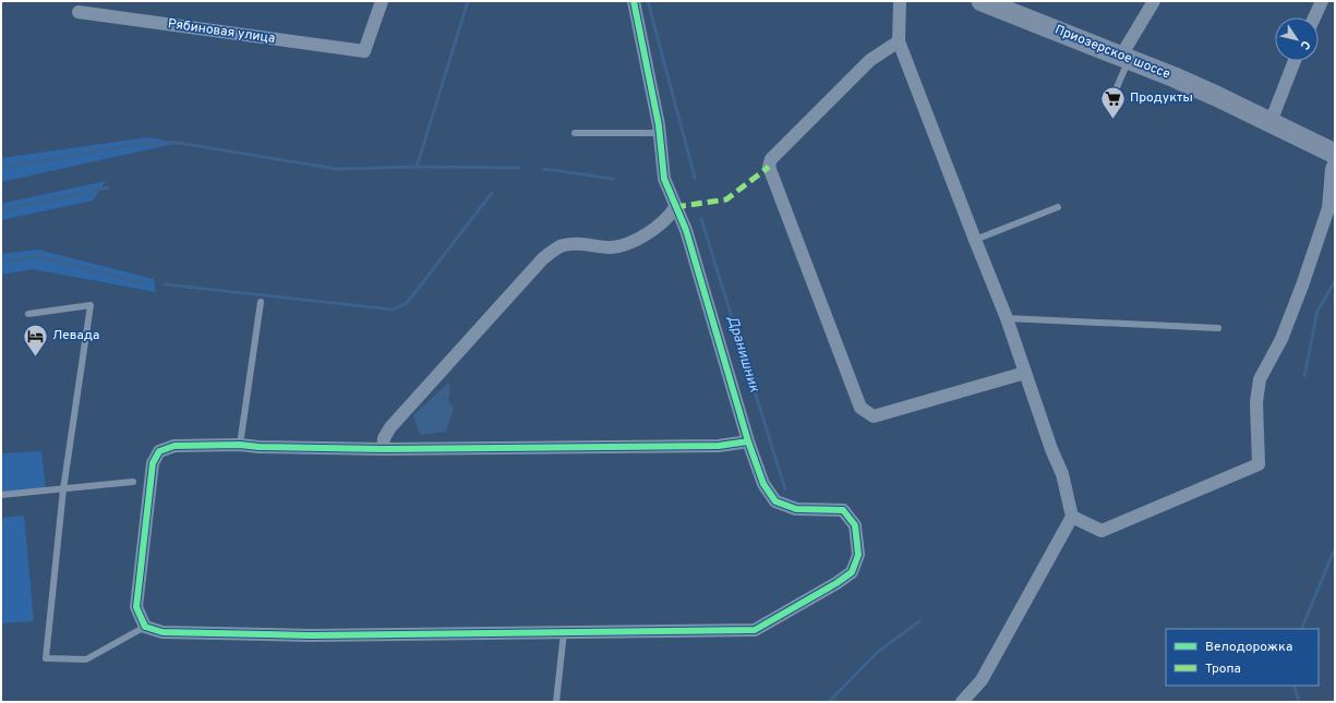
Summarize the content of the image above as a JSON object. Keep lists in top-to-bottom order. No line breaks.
{"streets":{"main road":["Приозерское шоссе"],"street":["Рябиновая улица"]},"water":["Дранишник"],"places":{"supermarket":["Продукты"],"hotel":["Левада"]},"legend":["Велодорожка","Тропа"],"north":"bottom right"}
